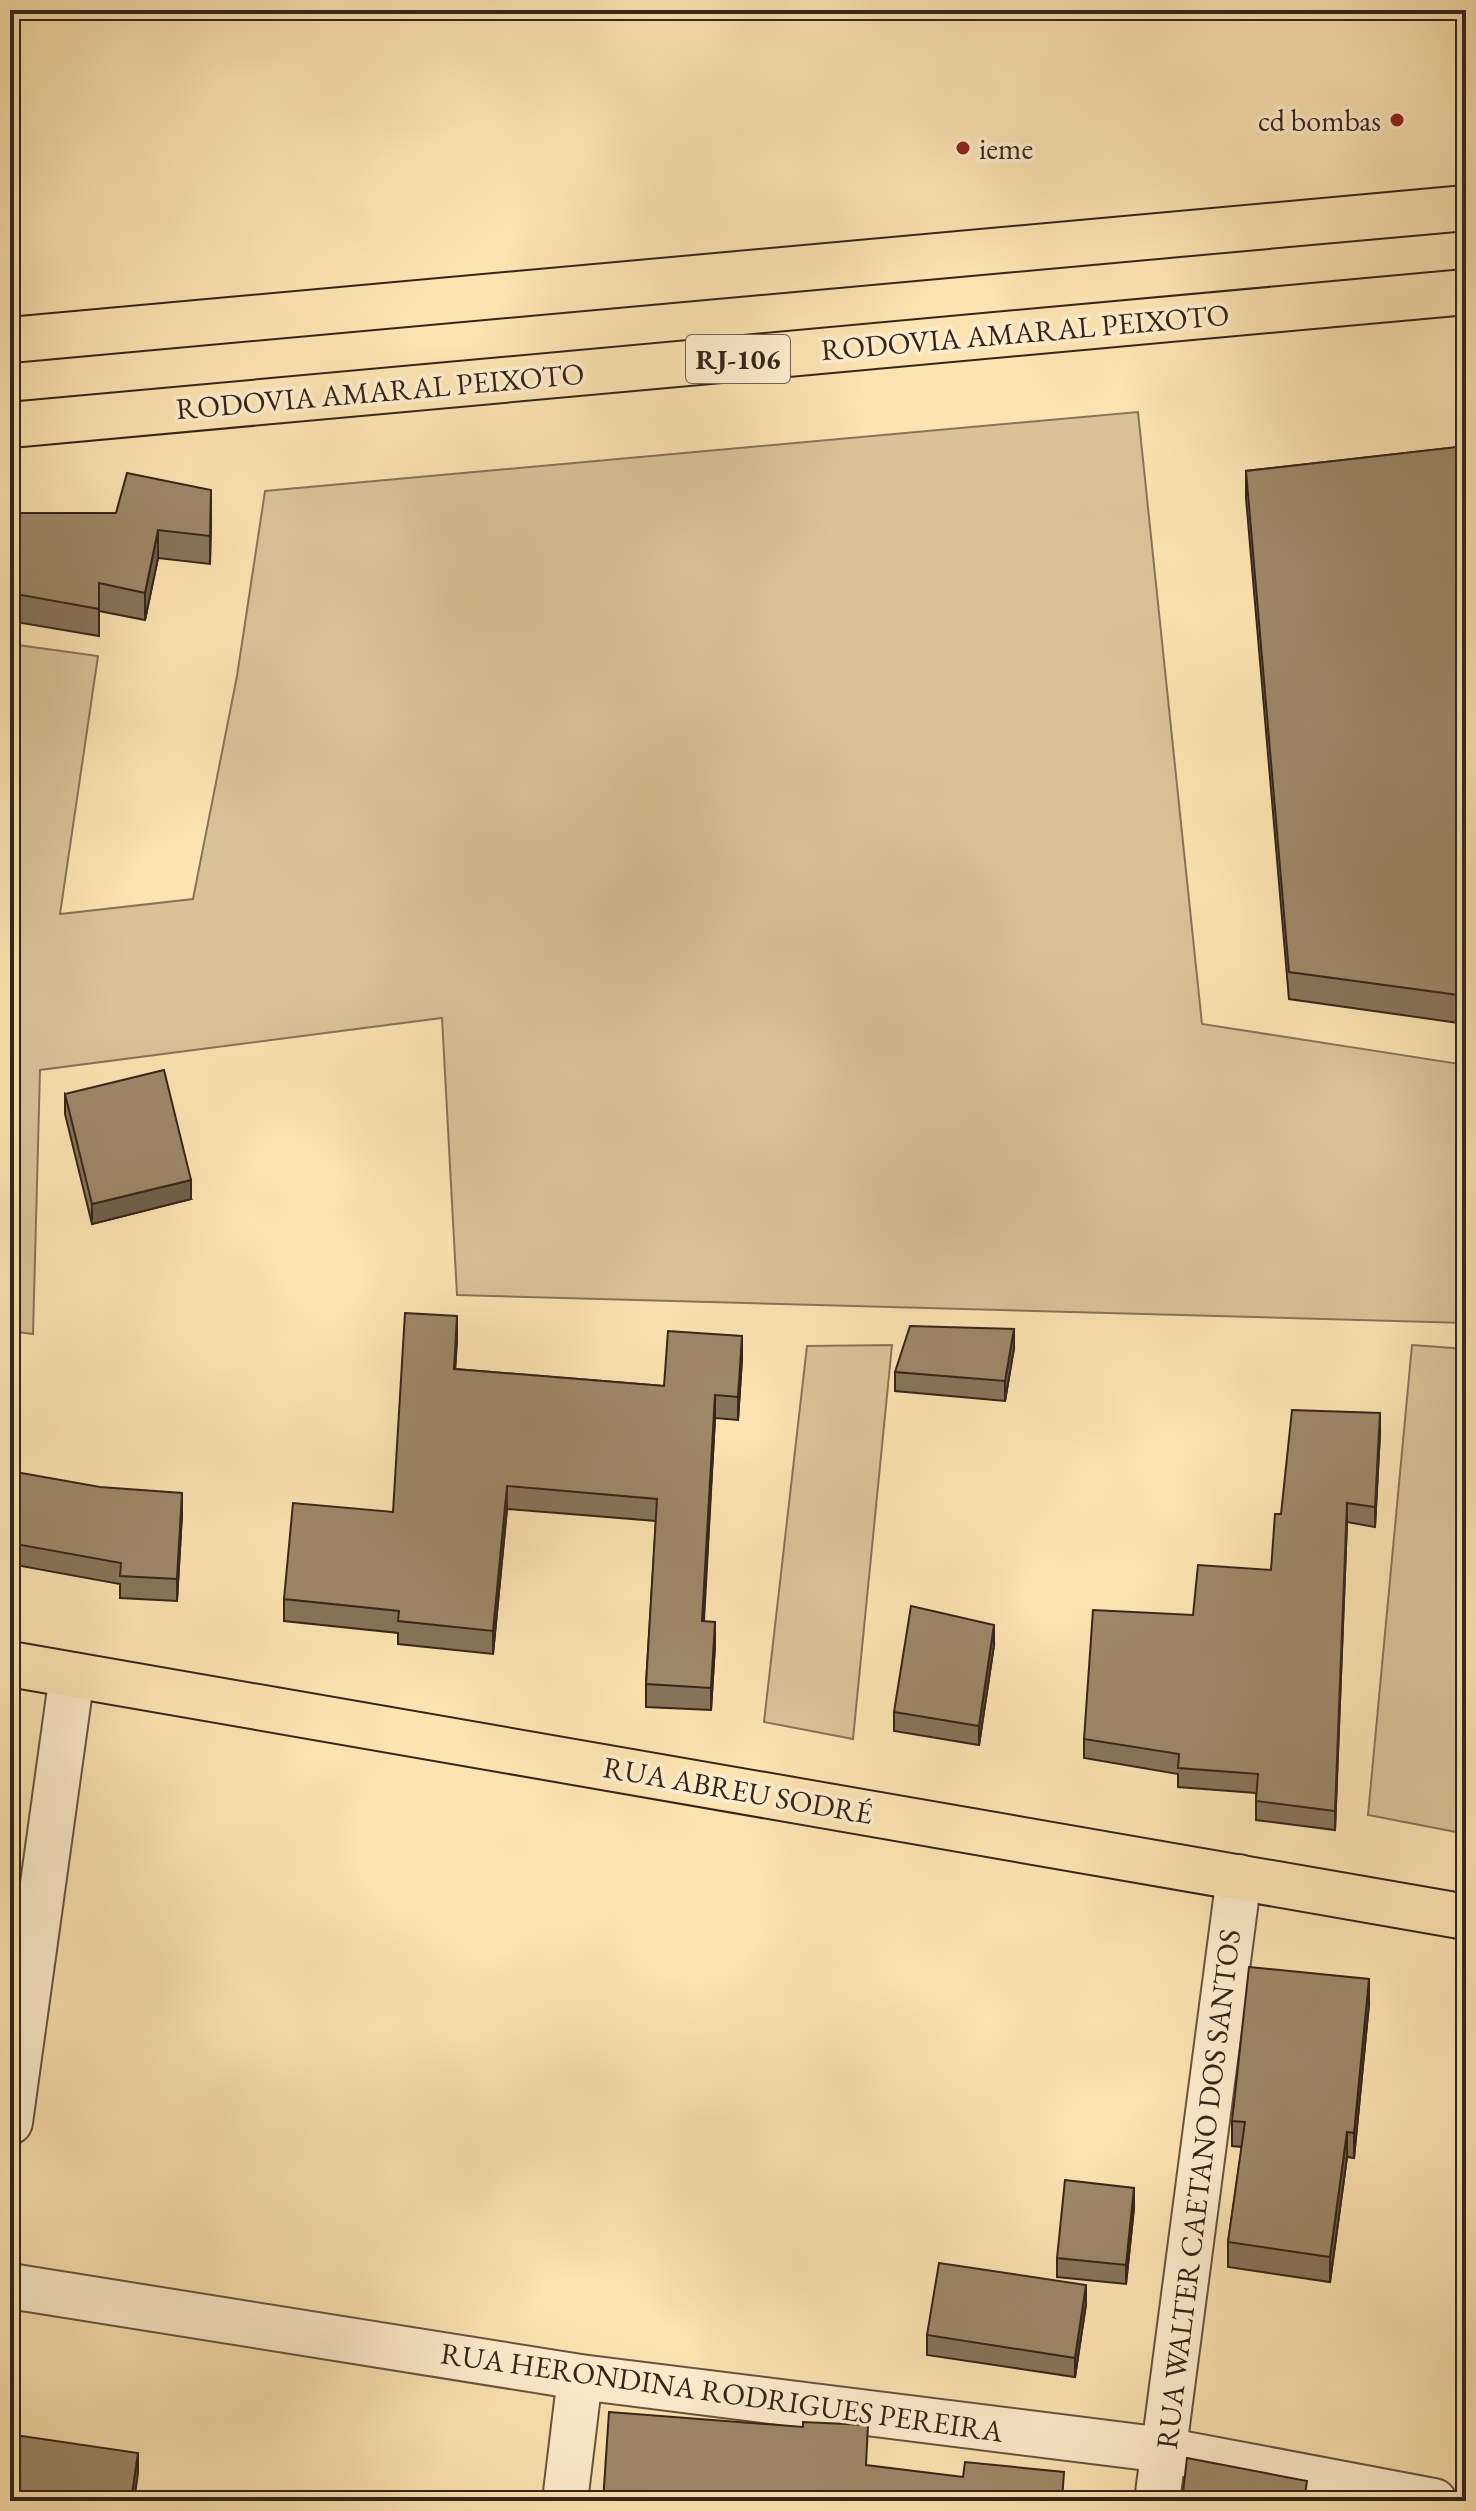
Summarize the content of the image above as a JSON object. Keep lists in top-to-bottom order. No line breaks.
{"streets":{"main road":["RODOVIA AMARAL PEIXOTO","RJ-106","RUA ABREU SODRÉ"],"street":["RUA WALTER CAETANO DOS SANTOS","RUA HERONDINA RODRIGUES PEREIRA"]},"crossings":[["RUA ABREU SODRÉ","RUA WALTER CAETANO DOS SANTOS"],["RUA WALTER CAETANO DOS SANTOS","RUA HERONDINA RODRIGUES PEREIRA"]],"places":["cd bombas","ieme"]}
